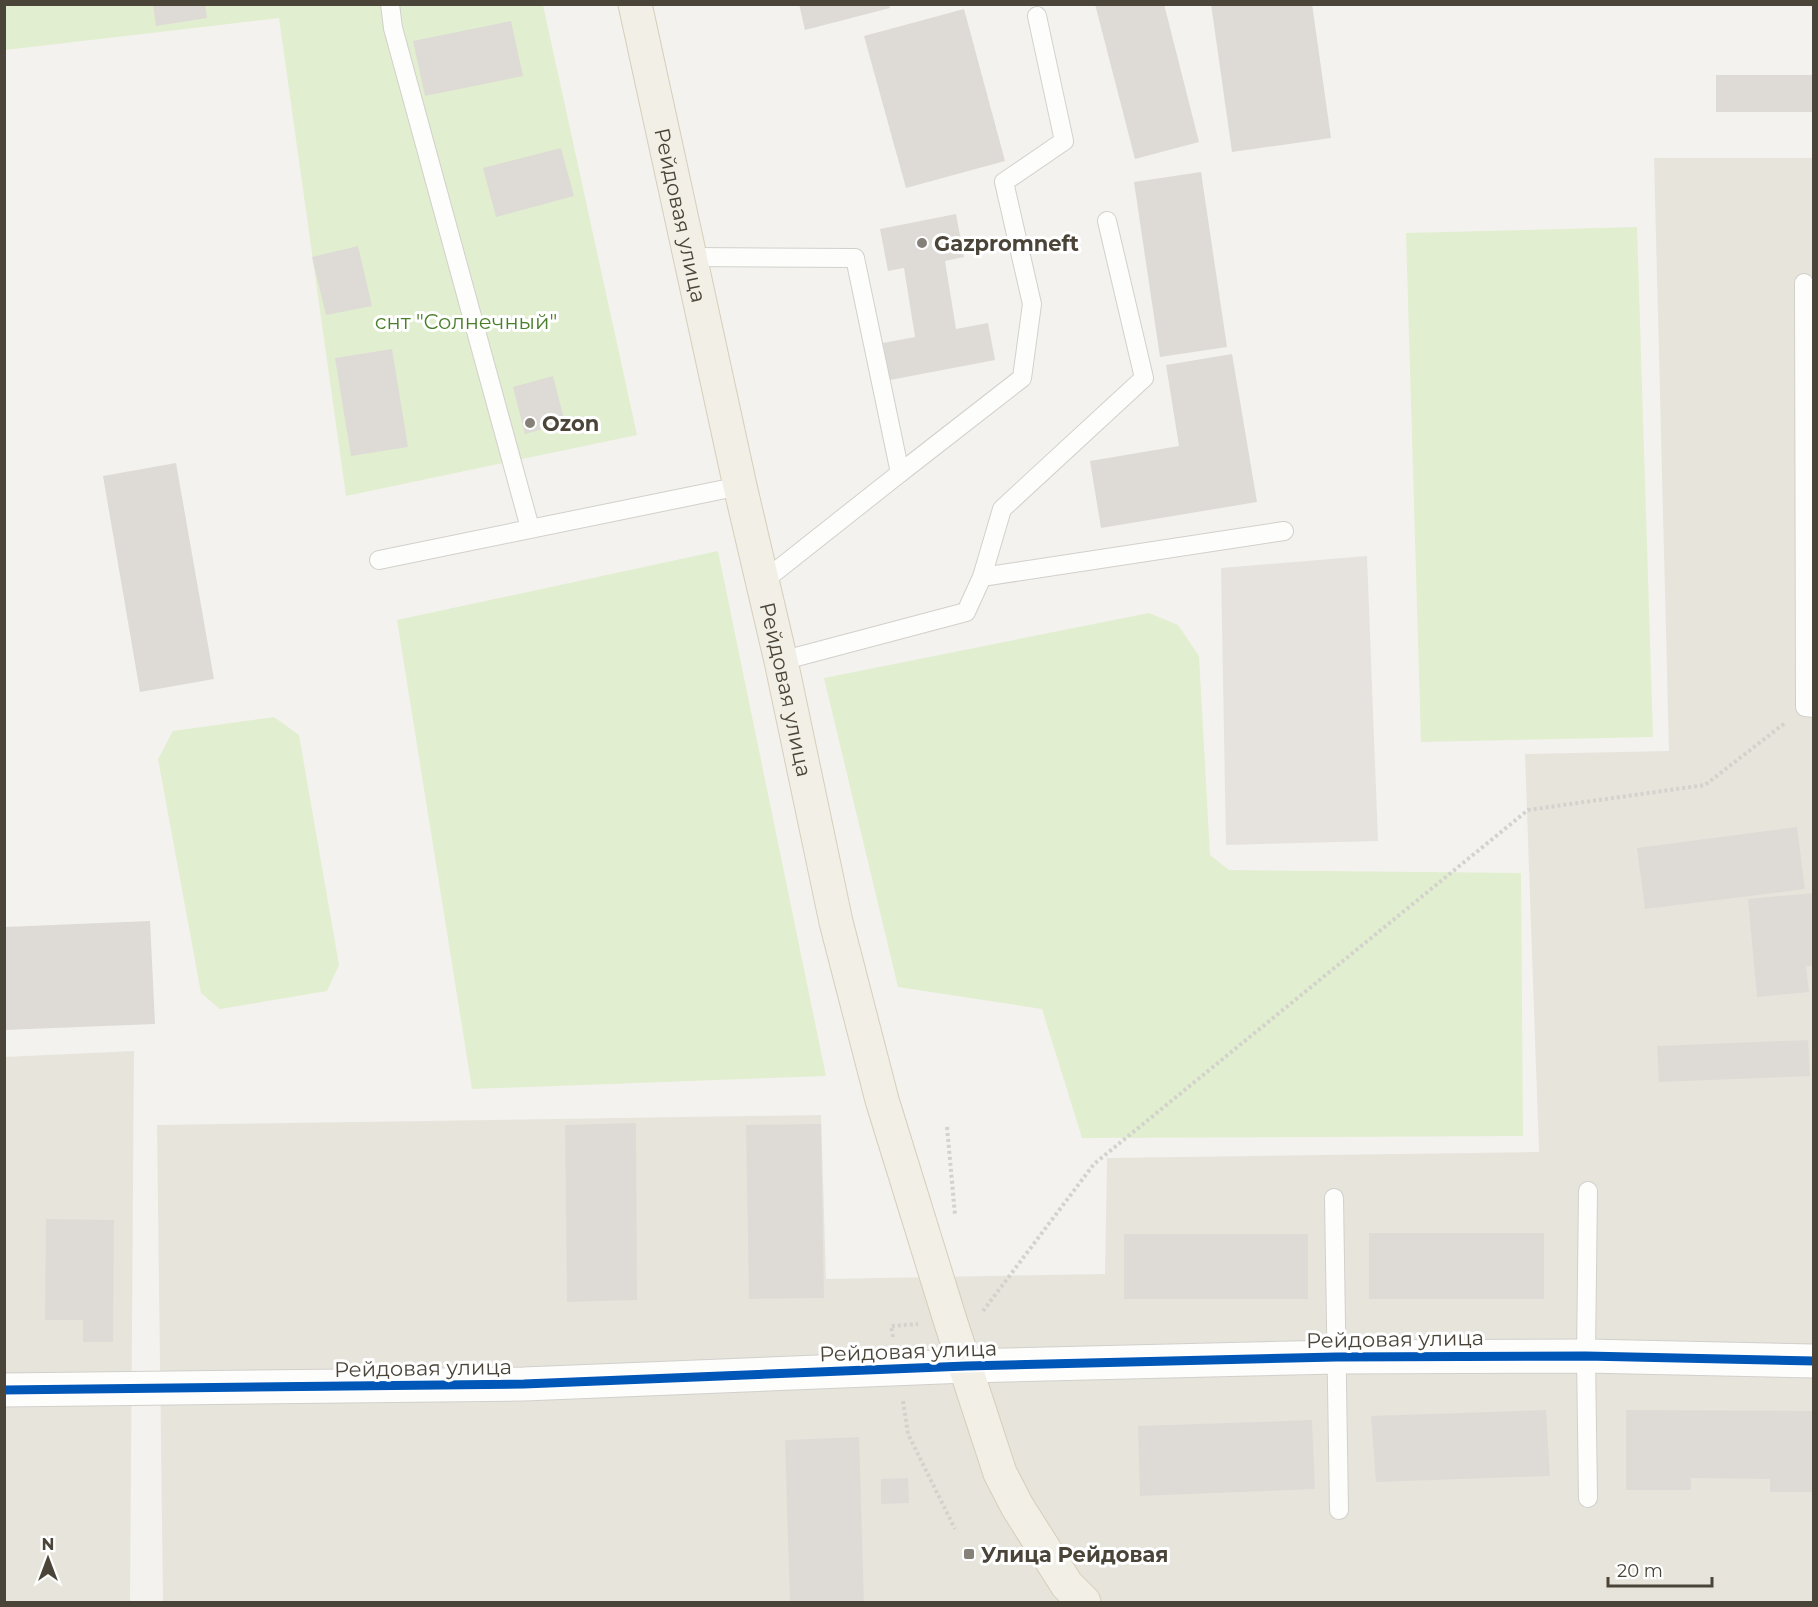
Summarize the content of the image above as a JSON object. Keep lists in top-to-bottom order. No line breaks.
{"streets":{"main road":["Рейдовая улица"]},"parks":["снт \"Солнечный\""],"places":{"other":["Gazpromneft","Ozon"],"transit":["Улица Рейдовая"]},"scale_bar":"20 m","north":"top"}
